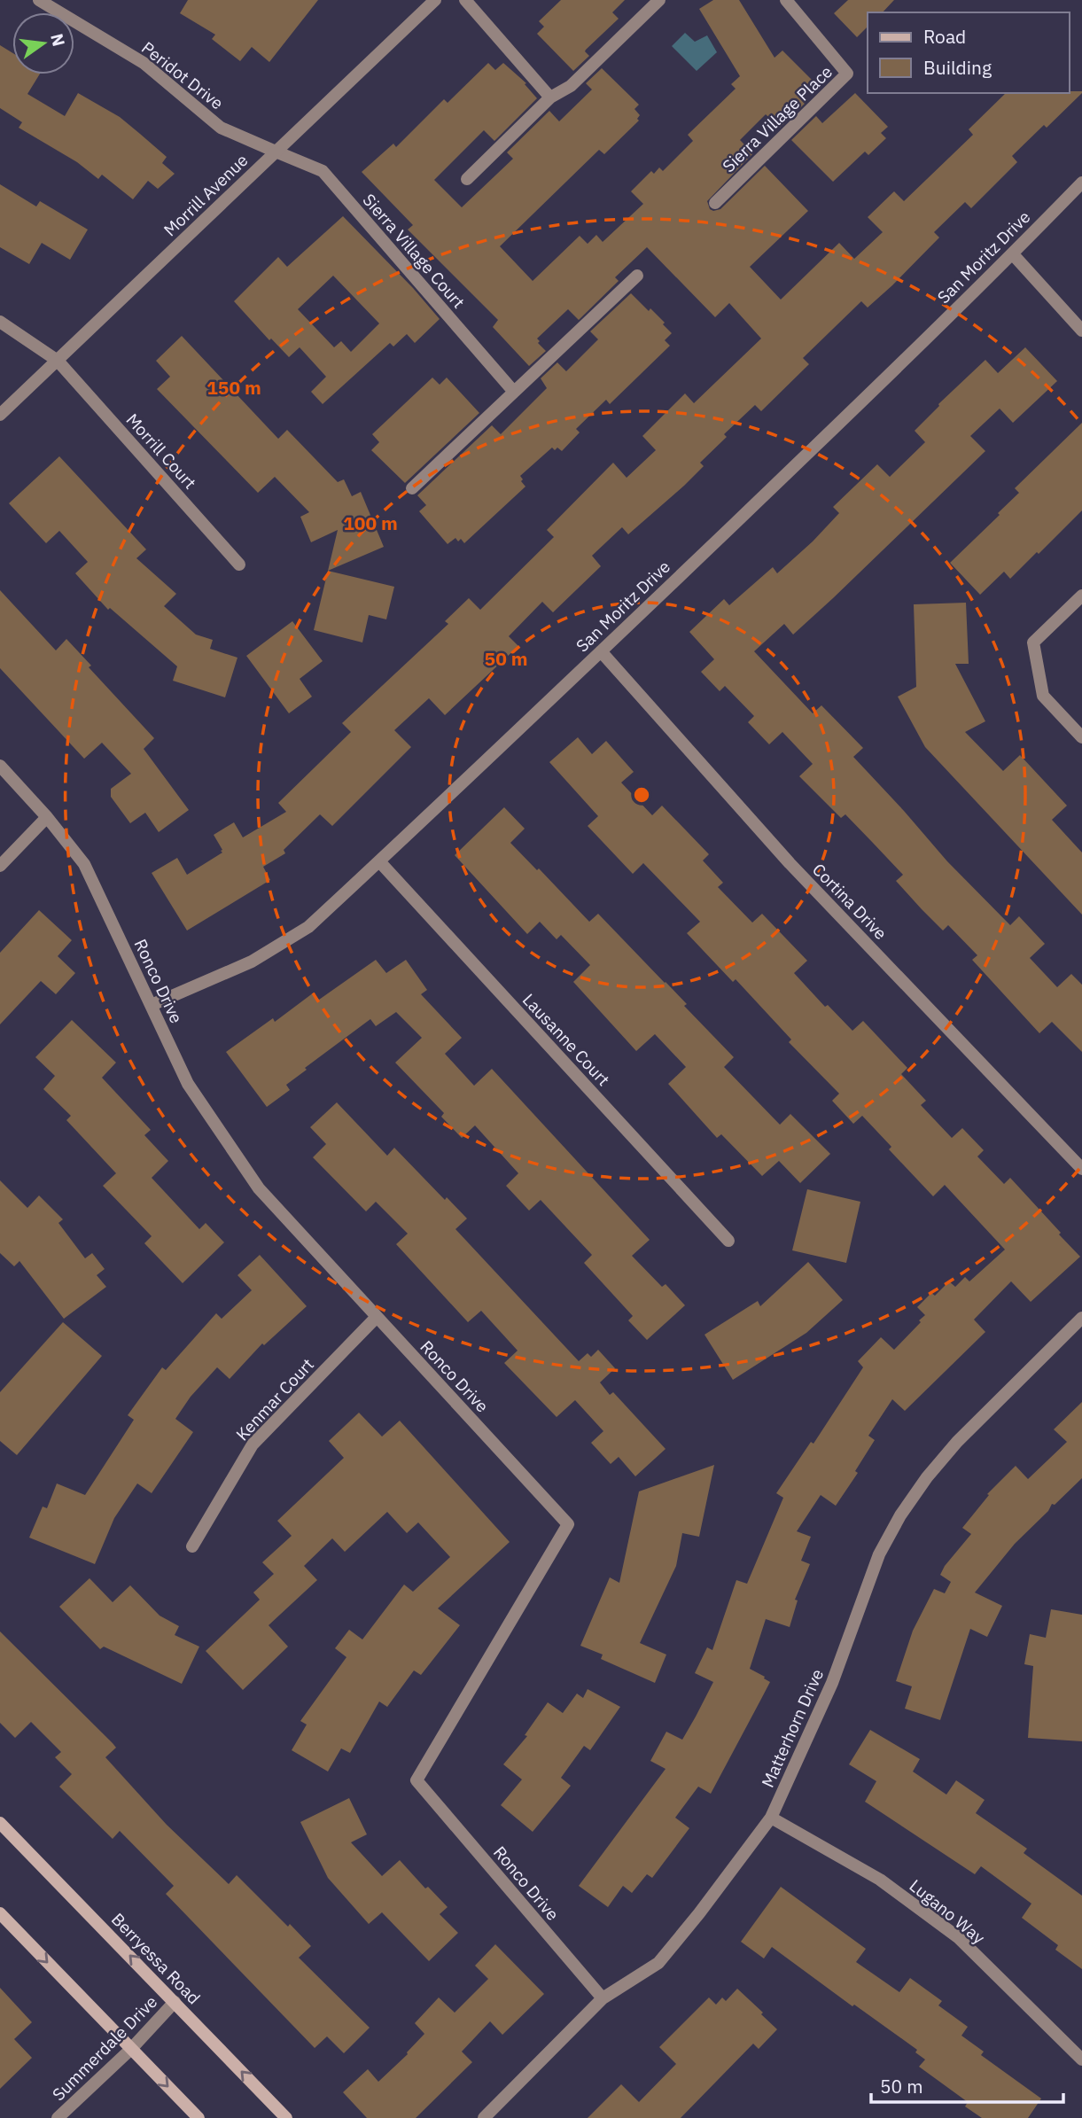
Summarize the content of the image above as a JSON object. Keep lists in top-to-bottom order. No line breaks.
{"streets":{"main road":["Berryessa Road"],"street":["Peridot Drive","Sierra Village Place","Morrill Avenue","Sierra Village Court","San Moritz Drive","Morrill Court","Cortina Drive","Ronco Drive","Lausanne Court","Kenmar Court","Matterhorn Drive","Lugano Way","Summerdale Drive"]},"crossings":[["Peridot Drive","Morrill Avenue"],["Peridot Drive","Sierra Village Court"],["Morrill Avenue","Sierra Village Court"],["Morrill Avenue","Morrill Court"],["San Moritz Drive","Cortina Drive"],["San Moritz Drive","Ronco Drive"],["San Moritz Drive","Lausanne Court"],["Ronco Drive","Kenmar Court"],["Ronco Drive","Matterhorn Drive"],["Matterhorn Drive","Lugano Way"],["Berryessa Road","Summerdale Drive"]],"legend":["Road","Building"],"scale_bar":"50 m","north":"right","rings":["150 m","100 m","50 m"]}
